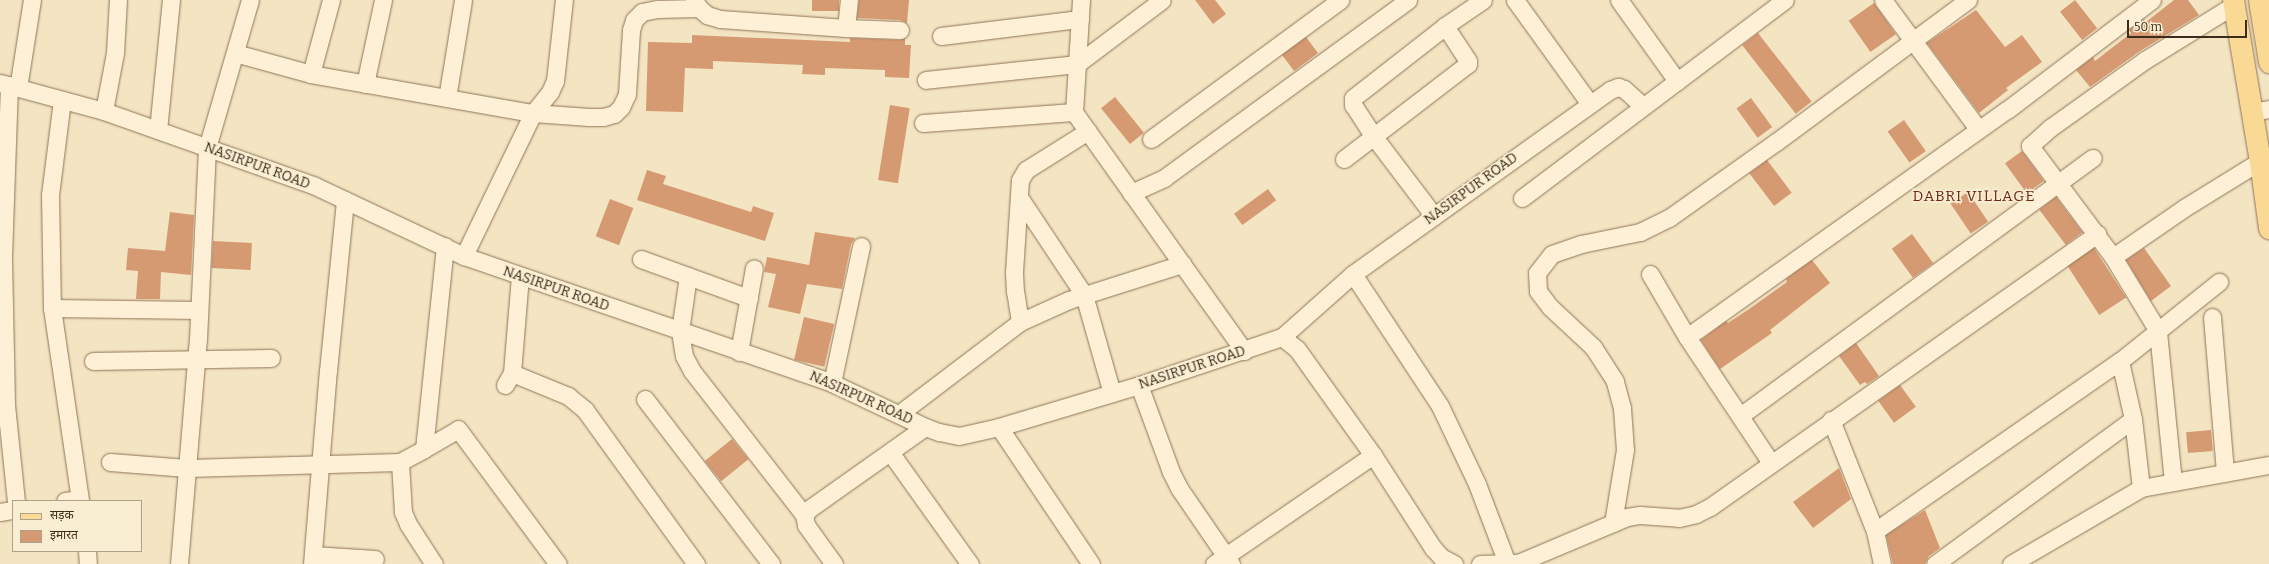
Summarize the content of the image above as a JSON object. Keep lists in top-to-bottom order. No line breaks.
{"streets":{"street":["NASIRPUR ROAD"]},"districts":["DABRI VILLAGE"],"legend":["सड़क","इमारत"],"scale_bar":"50 m"}
